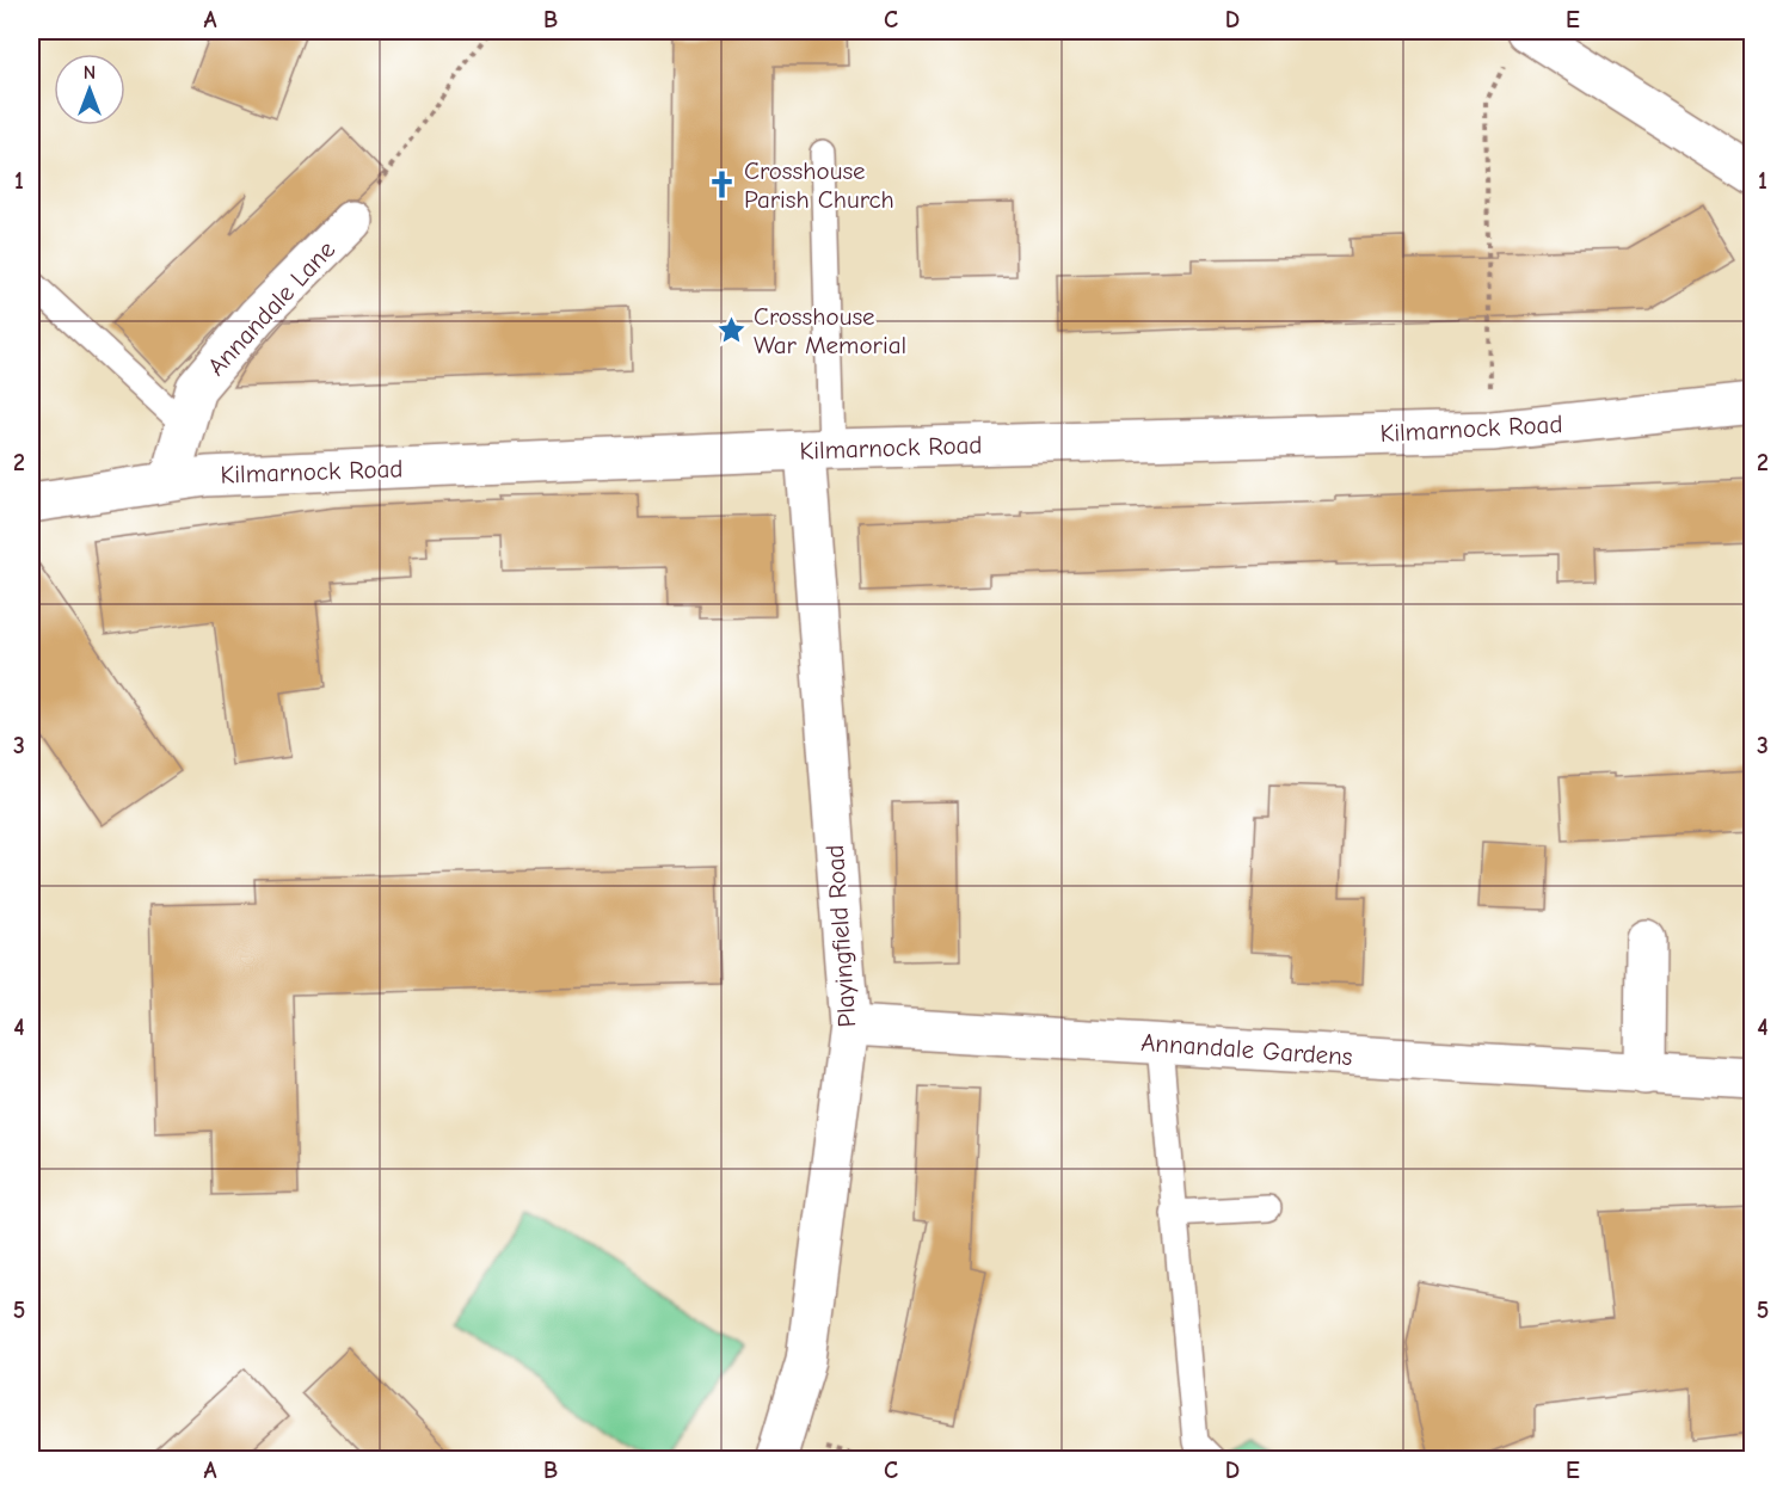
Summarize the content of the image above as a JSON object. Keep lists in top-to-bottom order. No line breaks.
{"streets":{"street":["Annandale Lane","Kilmarnock Road","Playingfield Road","Annandale Gardens"]},"crossings":[["Annandale Lane","Kilmarnock Road"],["Kilmarnock Road","Playingfield Road"],["Playingfield Road","Annandale Gardens"]],"places":{"church":["Crosshouse Parish Church"],"place":["Crosshouse War Memorial"]},"north":"top","grid":{"columns":["A","B","C","D","E"],"rows":["1","2","3","4","5"]}}
